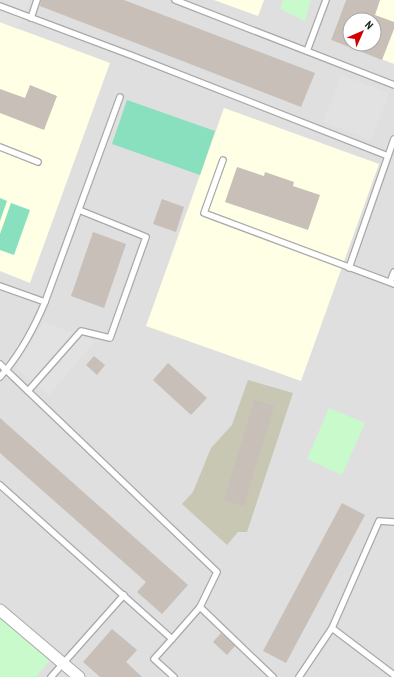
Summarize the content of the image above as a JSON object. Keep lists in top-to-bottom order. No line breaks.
{"north":"top right"}
